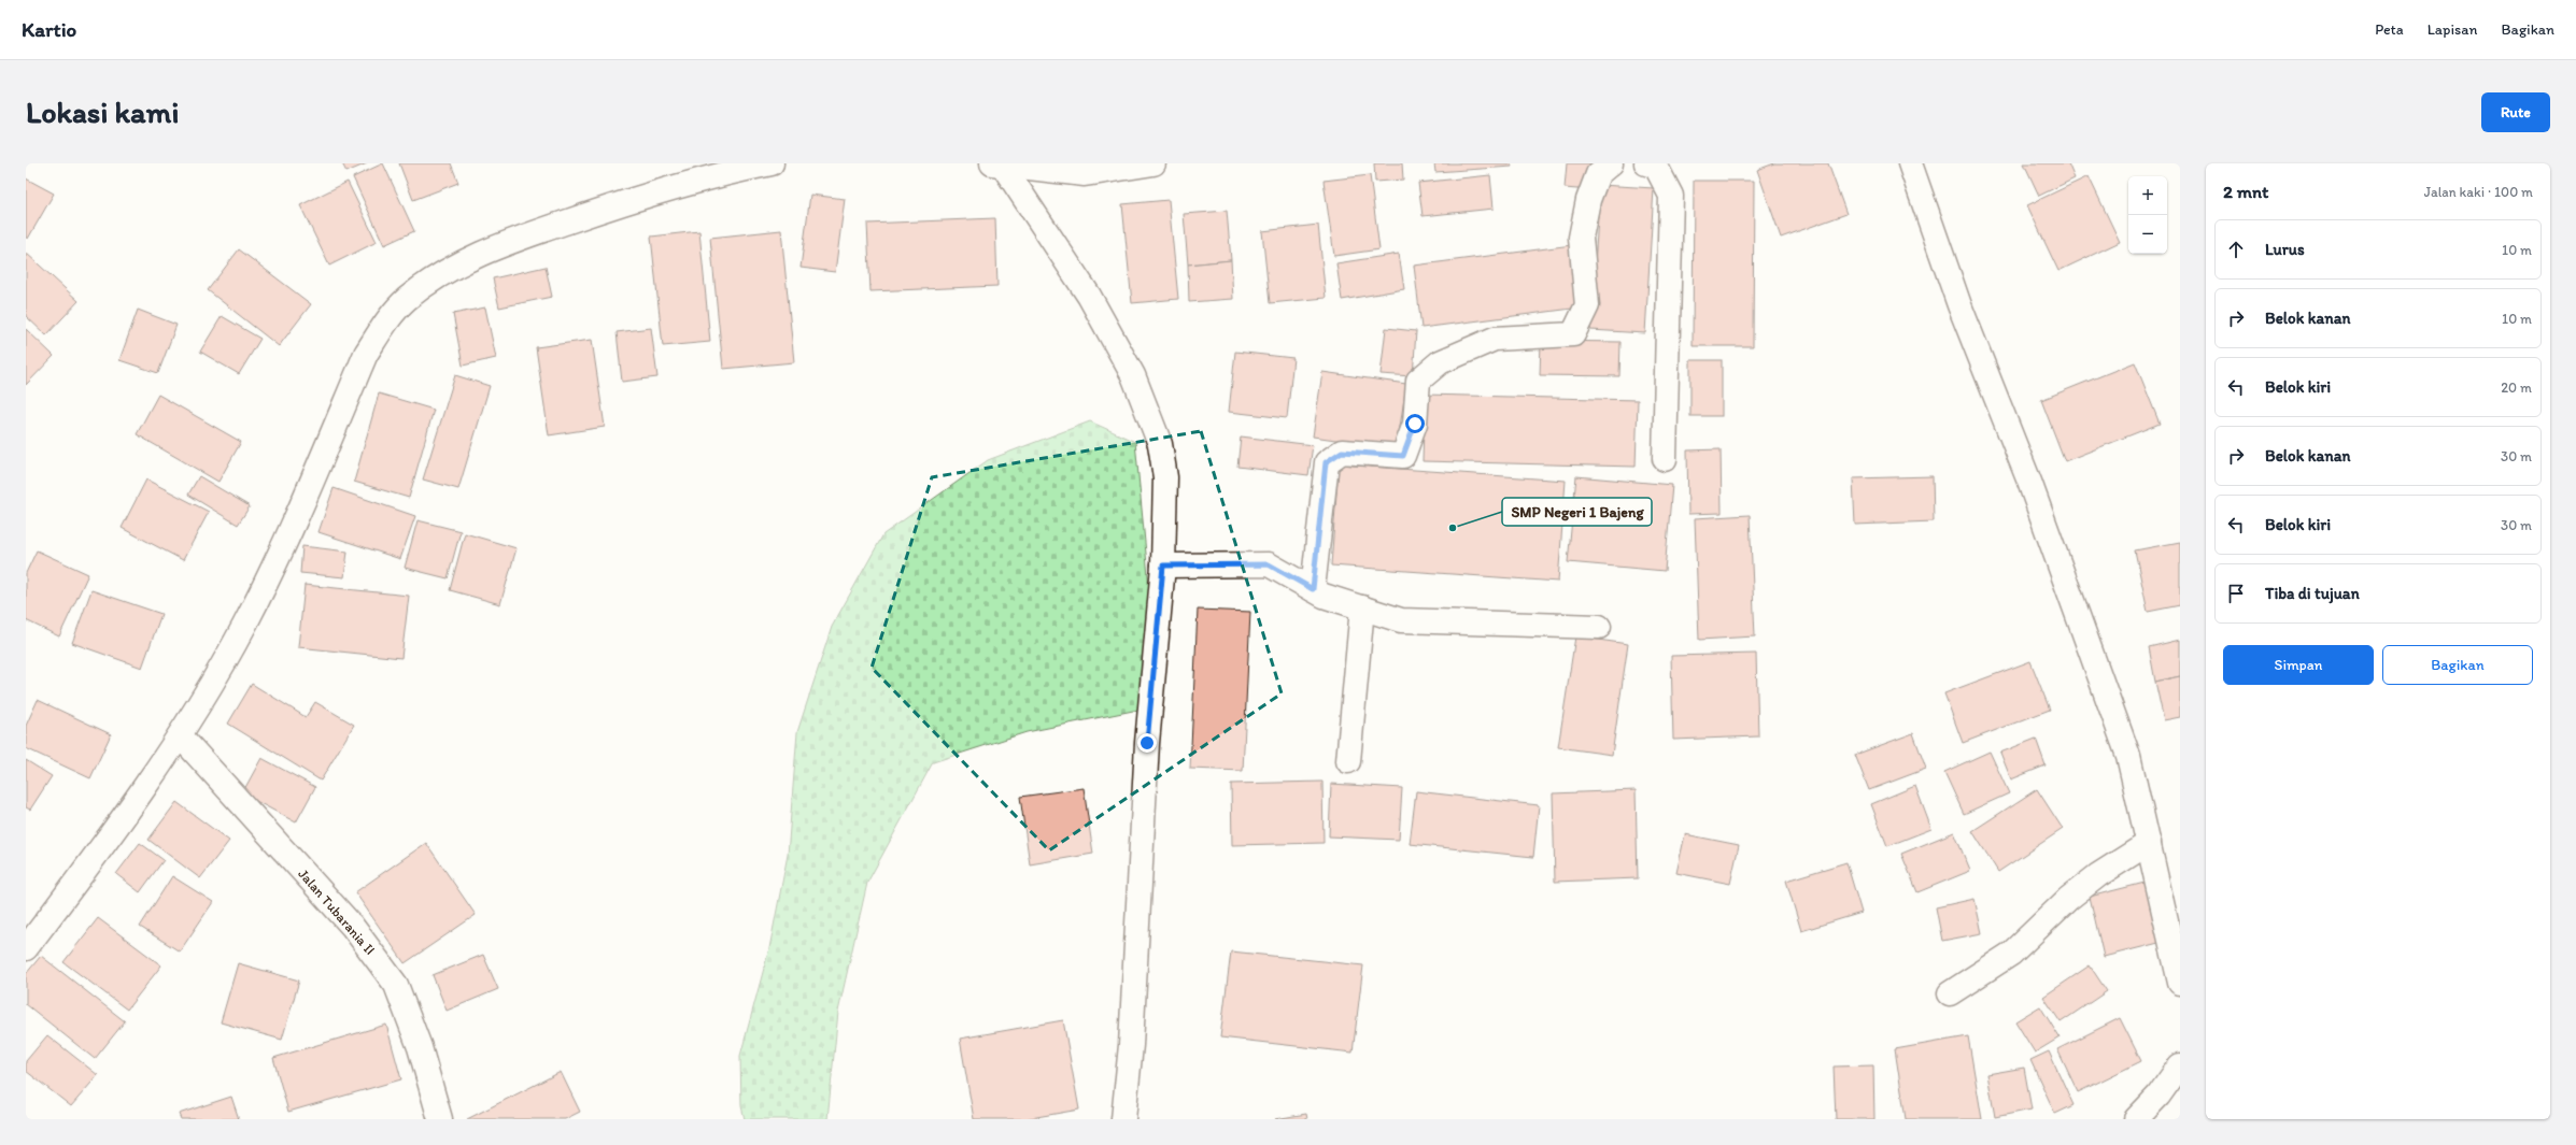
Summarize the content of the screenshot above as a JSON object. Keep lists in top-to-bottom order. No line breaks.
{"streets":{"street":["Jalan Tubarania II"]},"places":["SMP Negeri 1 Bajeng"],"page":{"header":"Kartio","nav":["Peta","Lapisan","Bagikan"],"buttons":["Rute",["Simpan","Bagikan"]],"title":"Lokasi kami","heading":["2 mnt","Jalan kaki · 100 m"],"map_buttons":["+","−"],"list":[["Lurus","10 m"],["Belok kanan","10 m"],["Belok kiri","20 m"],["Belok kanan","30 m"],["Belok kiri","30 m"],"Tiba di tujuan"]}}
